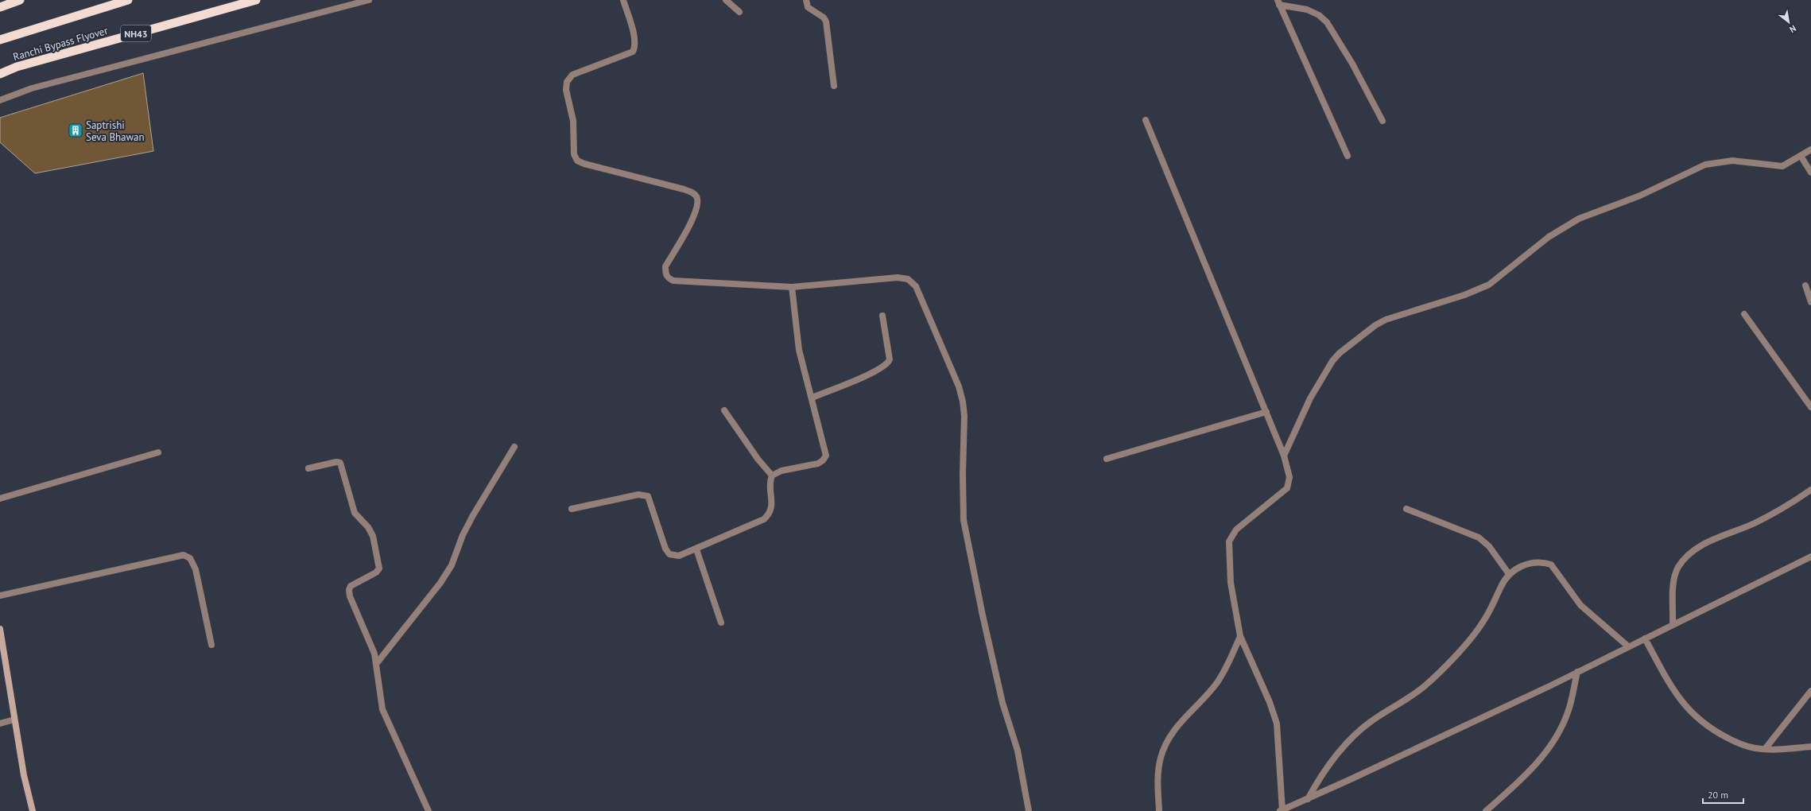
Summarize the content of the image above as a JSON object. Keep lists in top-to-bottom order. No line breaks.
{"streets":{"highway":["NH43","Ranchi Bypass Flyover"]},"places":{"building":["Saptrishi Seva Bhawan"]},"scale_bar":"20 m","north":"bottom right"}
